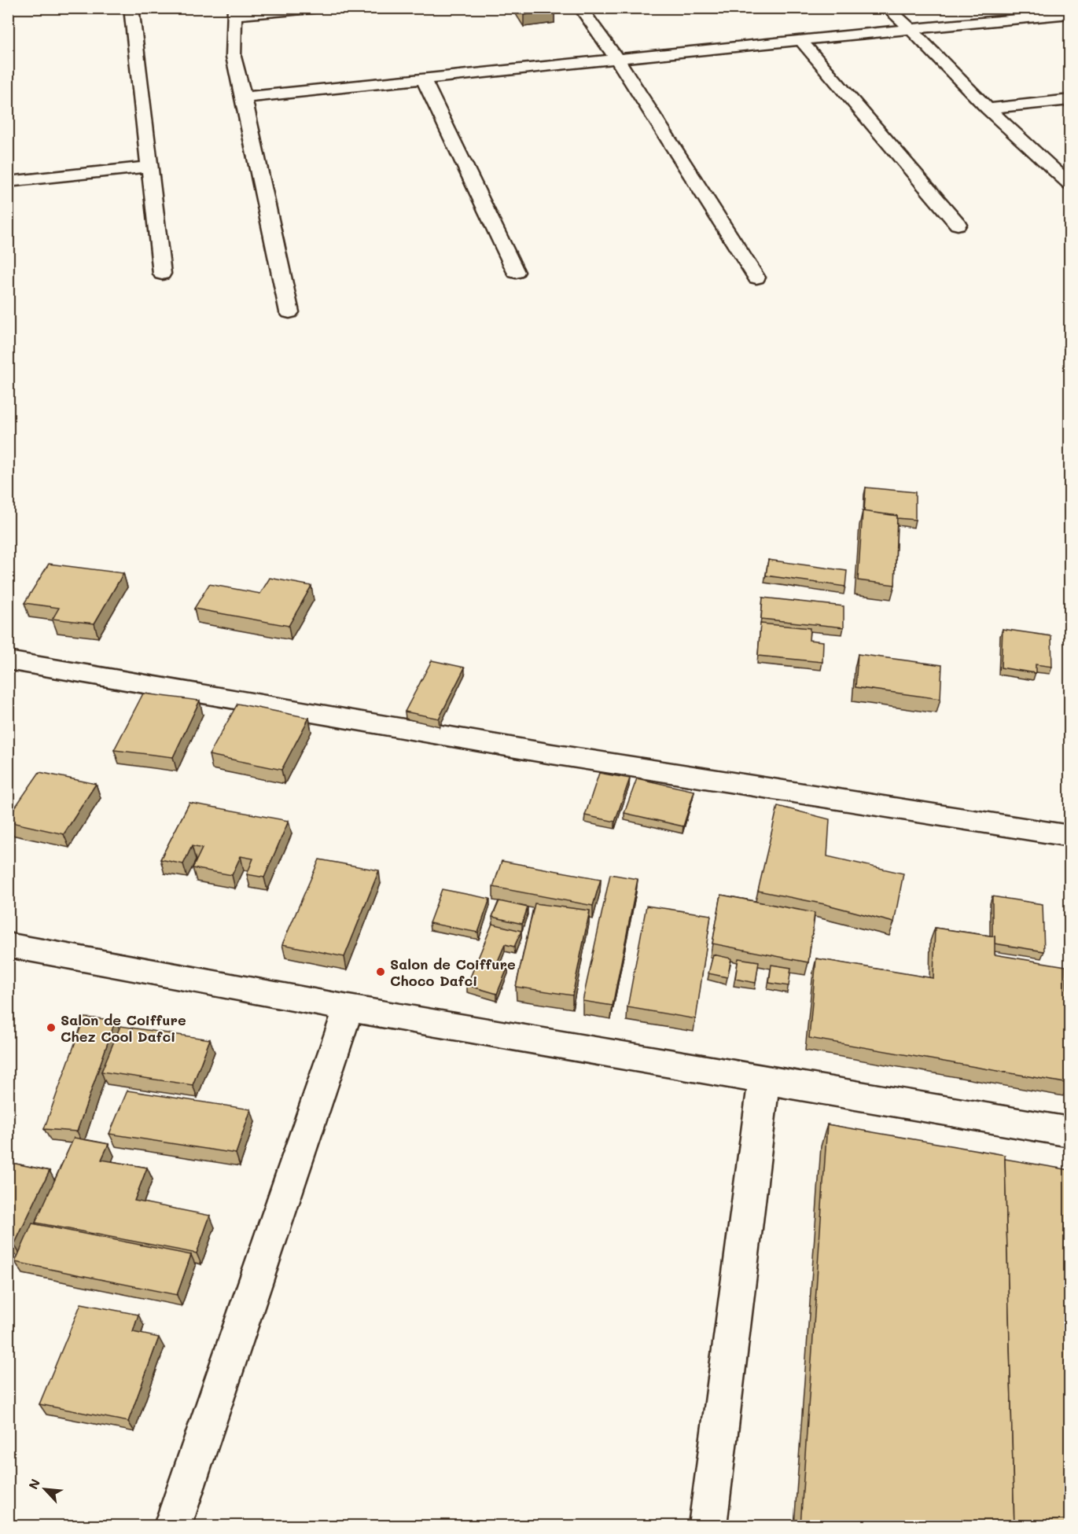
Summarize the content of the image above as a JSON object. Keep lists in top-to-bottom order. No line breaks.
{"places":["Salon de Coiffure Choco Dafci","Salon de Coiffure Chez Cool Dafci"],"north":"top left"}
